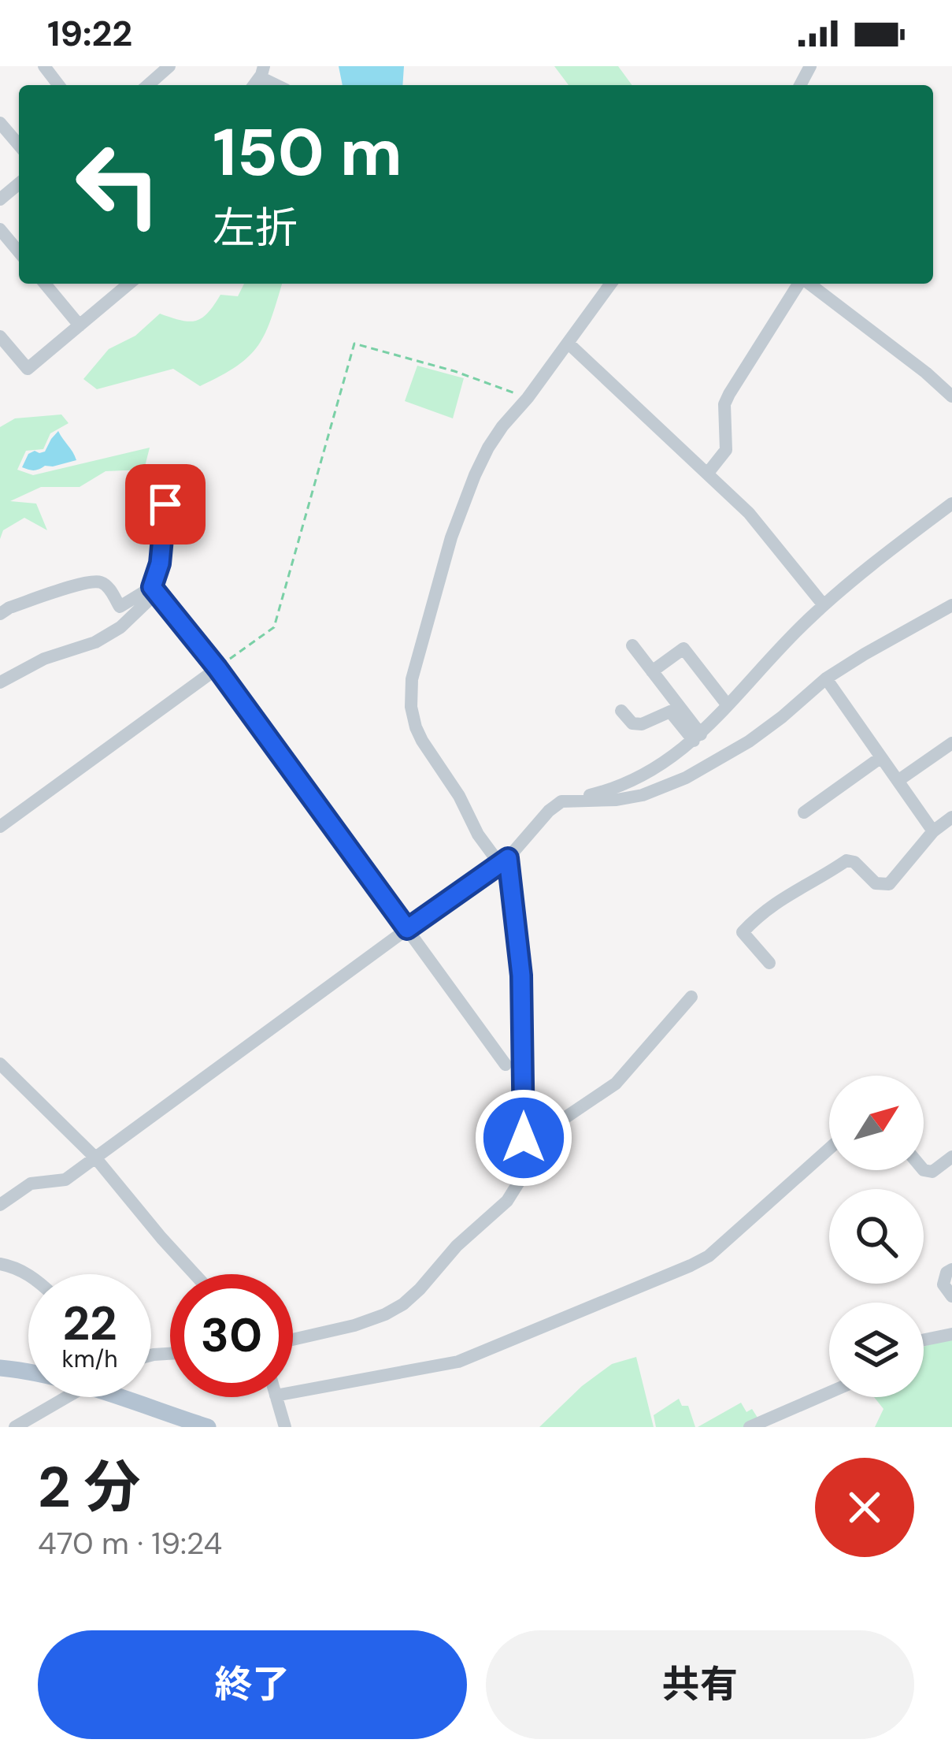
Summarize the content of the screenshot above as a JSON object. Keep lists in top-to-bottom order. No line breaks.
{"north":"top right","page":{"status":"19:22","turn":["150 m","左折"],"speed":"22 km/h","limit":"30","heading":["2 分","470 m · 19:24"],"buttons":["終了","共有"]}}
